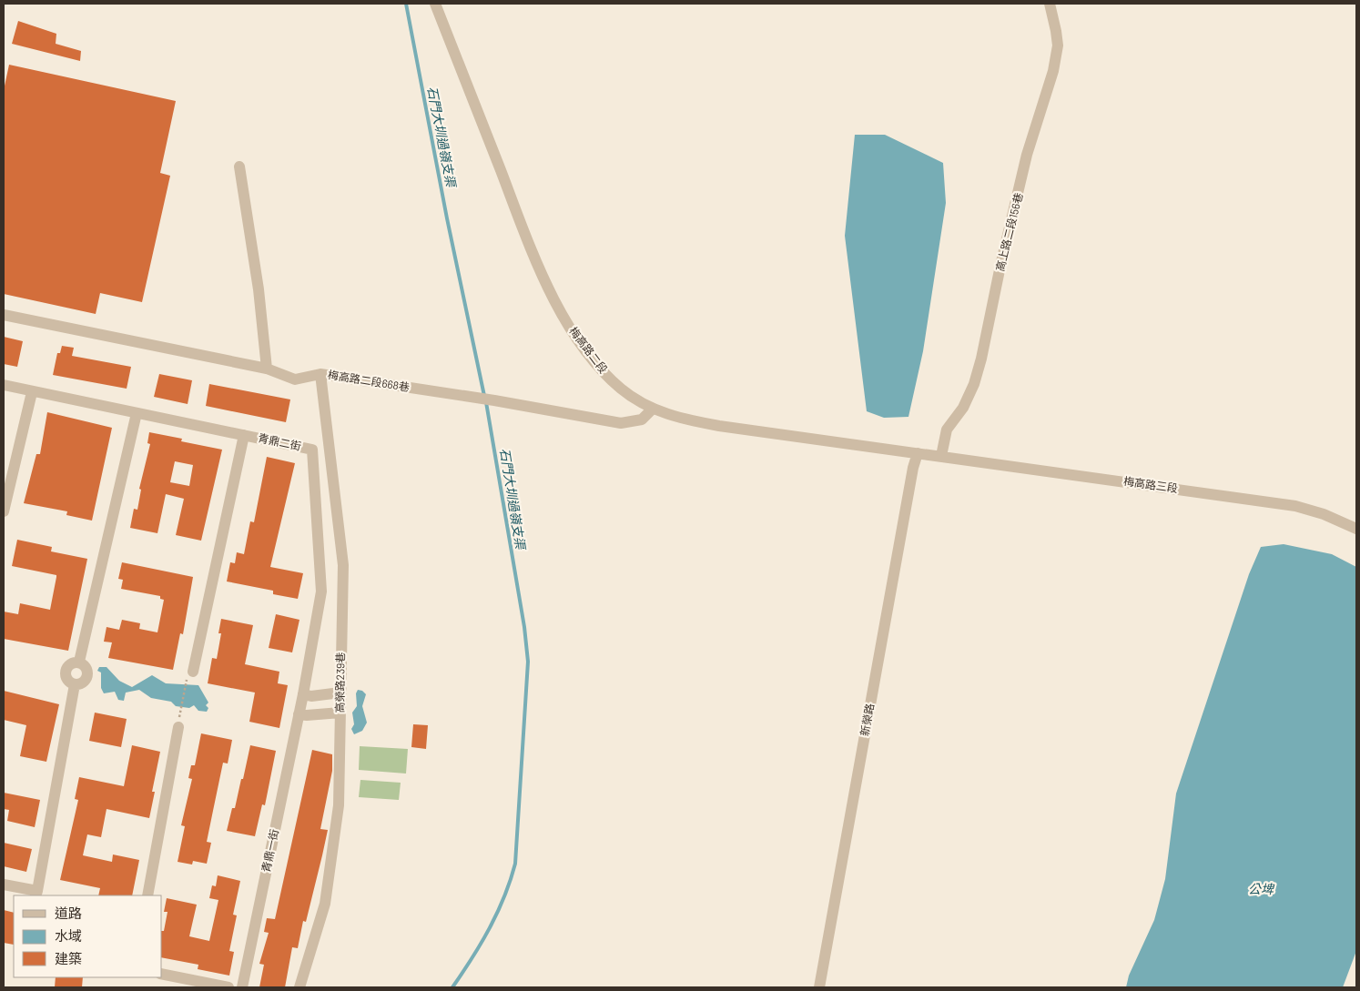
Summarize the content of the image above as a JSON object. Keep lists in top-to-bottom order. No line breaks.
{"streets":{"street":["高上路二段156巷","梅高路二段","梅高路二段668巷","青鼎二街","梅高路三段","高榮路239巷","新榮路","青鼎一街"]},"crossings":[["高上路二段156巷","梅高路二段"],["高上路二段156巷","梅高路三段"],["梅高路二段","梅高路二段668巷"],["梅高路二段","梅高路三段"],["梅高路二段","新榮路"],["梅高路二段668巷","高榮路239巷"],["青鼎二街","青鼎一街"]],"water":["石門大圳過嶺支渠","公埤"],"legend":["道路","水域","建築"]}
